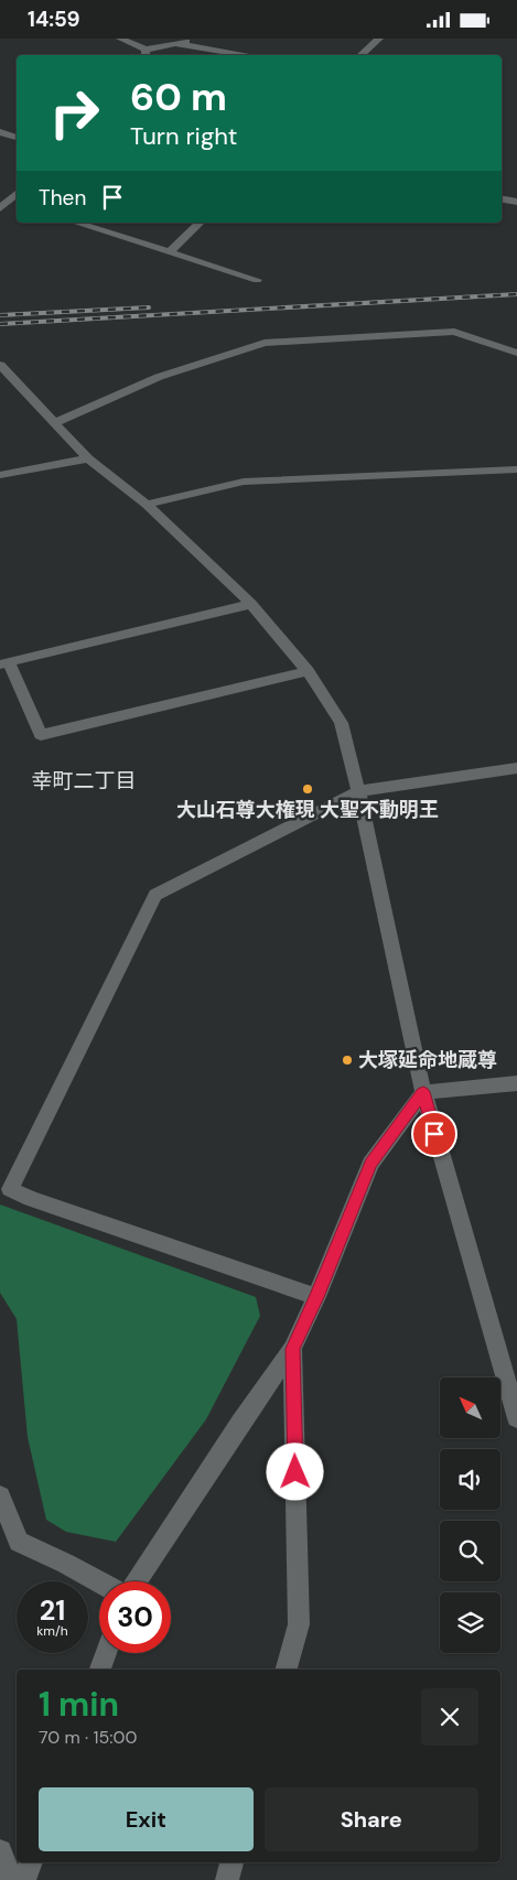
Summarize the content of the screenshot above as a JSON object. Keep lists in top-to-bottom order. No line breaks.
{"districts":["幸町二丁目"],"places":["大山石尊大権現 大聖不動明王","大塚延命地蔵尊"],"north":"top left","page":{"status":"14:59","turn":["60 m","Turn right"],"then":"Then","speed":"21 km/h","limit":"30","heading":["1 min","70 m · 15:00"],"buttons":["Exit","Share"]}}
